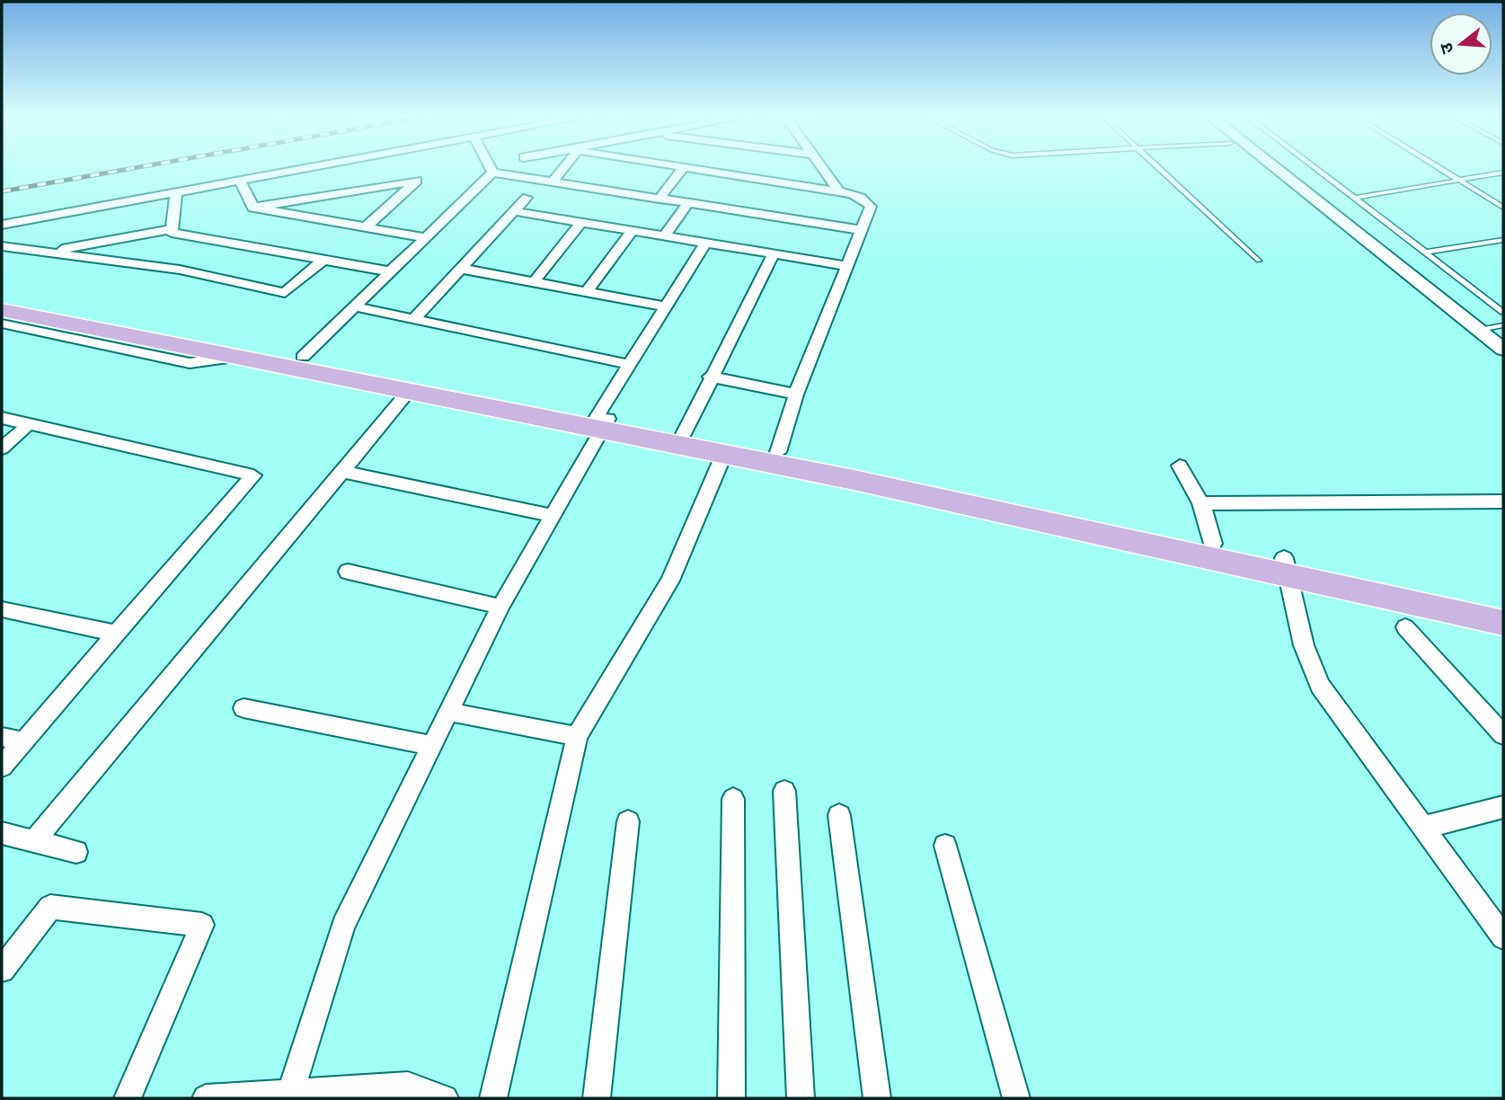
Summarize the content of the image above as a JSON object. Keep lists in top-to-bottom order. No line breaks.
{"north":"left"}
